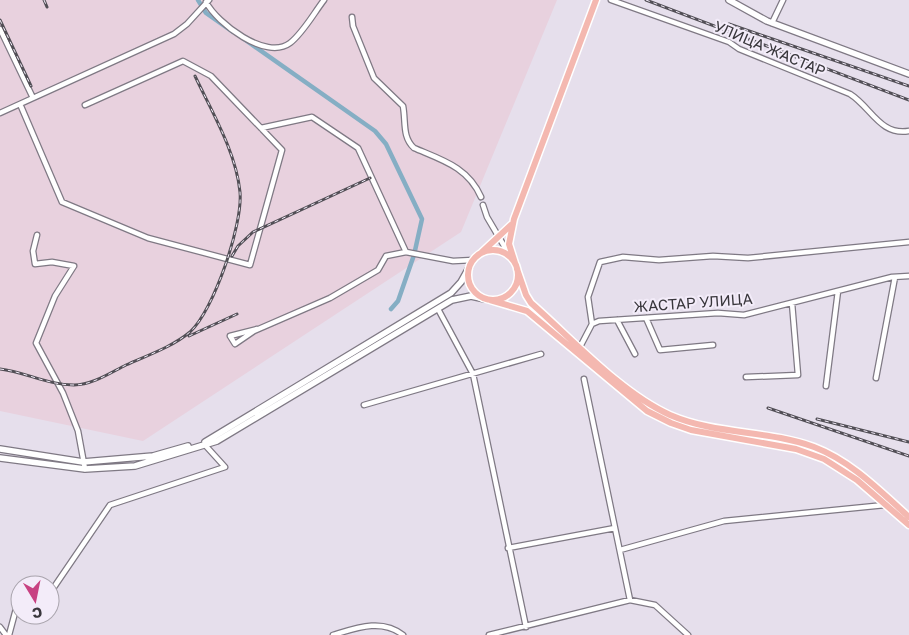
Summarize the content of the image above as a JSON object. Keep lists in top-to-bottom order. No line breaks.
{"streets":{"street":["УЛИЦА ЖАСТАР","ЖАСТАР УЛИЦА"]},"north":"bottom"}
